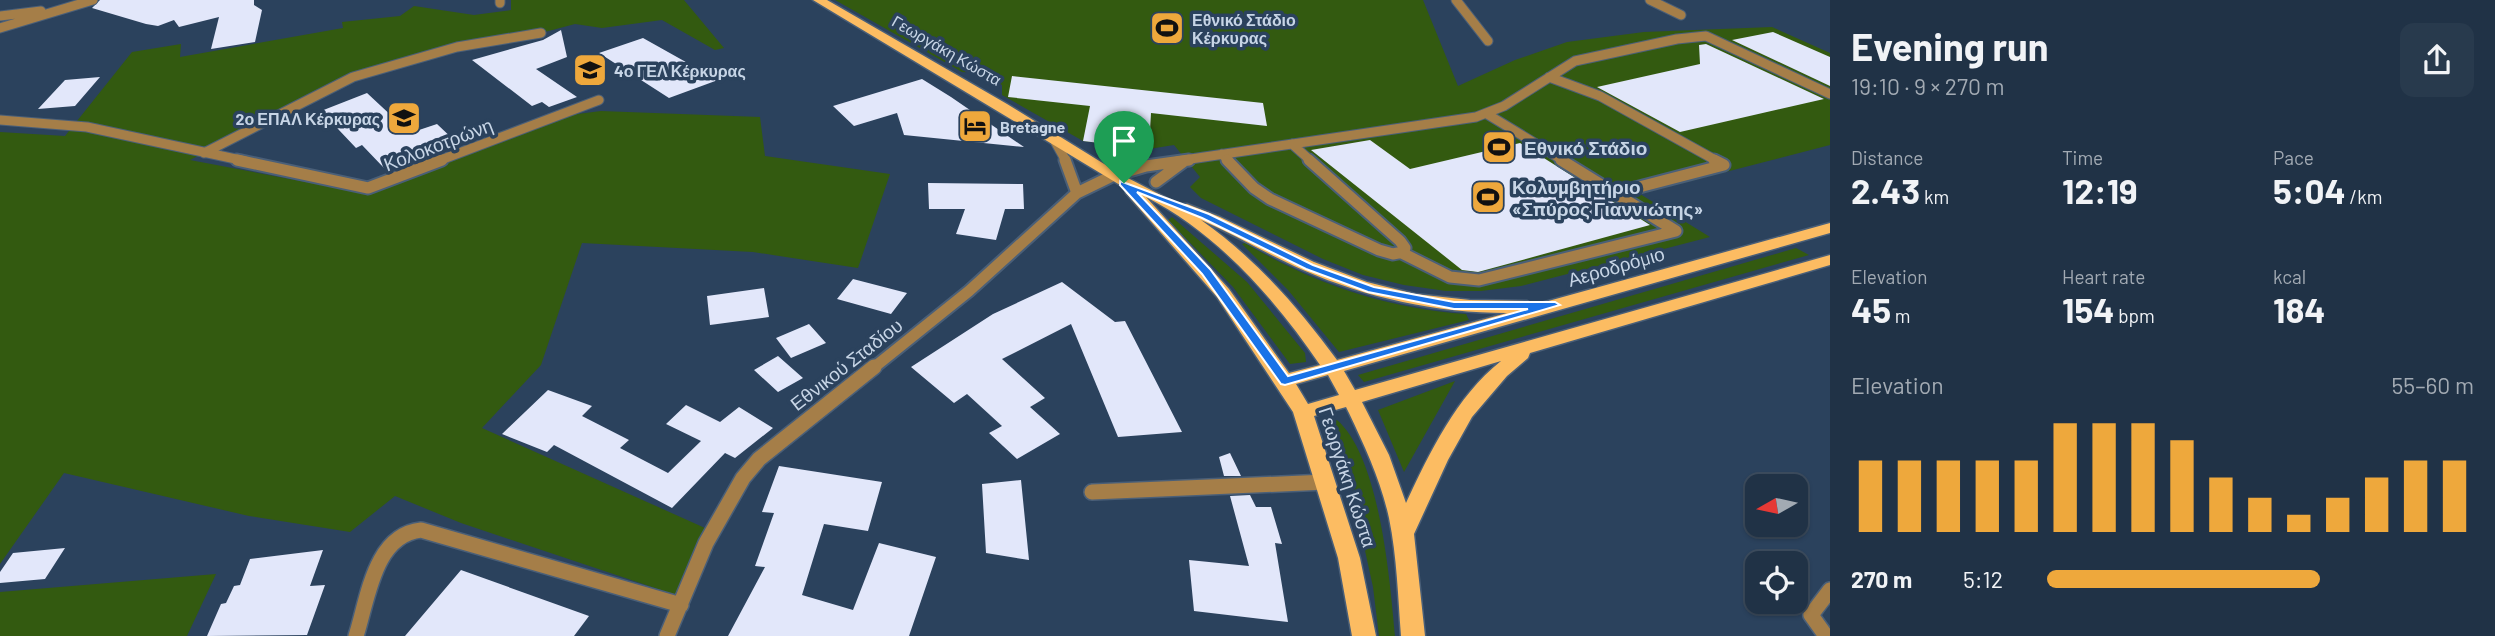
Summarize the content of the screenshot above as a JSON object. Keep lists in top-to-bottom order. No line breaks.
{"streets":{"main road":["Γεωργάκη Κώστα","Αεροδρόμιο"],"street":["Κολοκοτρώνη","Εθνικού Σταδίου"]},"crossings":[["Γεωργάκη Κώστα","Αεροδρόμιο"],["Γεωργάκη Κώστα","Εθνικού Σταδίου"]],"places":{"sports":["Εθνικό Στάδιο Κέρκυρας","Εθνικό Στάδιο","Κολυμβητήριο «Σπύρος Γιαννιώτης»"],"school or university":["4ο ΓΕΛ Κέρκυρας","2ο ΕΠΑΛ Κέρκυρας"],"hotel":["Bretagne"]},"north":"left","page":{"heading":["Evening run","19:10 · 9 × 270 m"],"stats":[["Distance","2.43 km"],["Time","12:19"],["Pace","5:04 /km"],["Elevation","45 m"],["Heart rate","154 bpm"],["kcal","184"]],"chart":["Elevation","55–60 m"],"list":[{"name":"270 m","note":"5:12"}]}}
